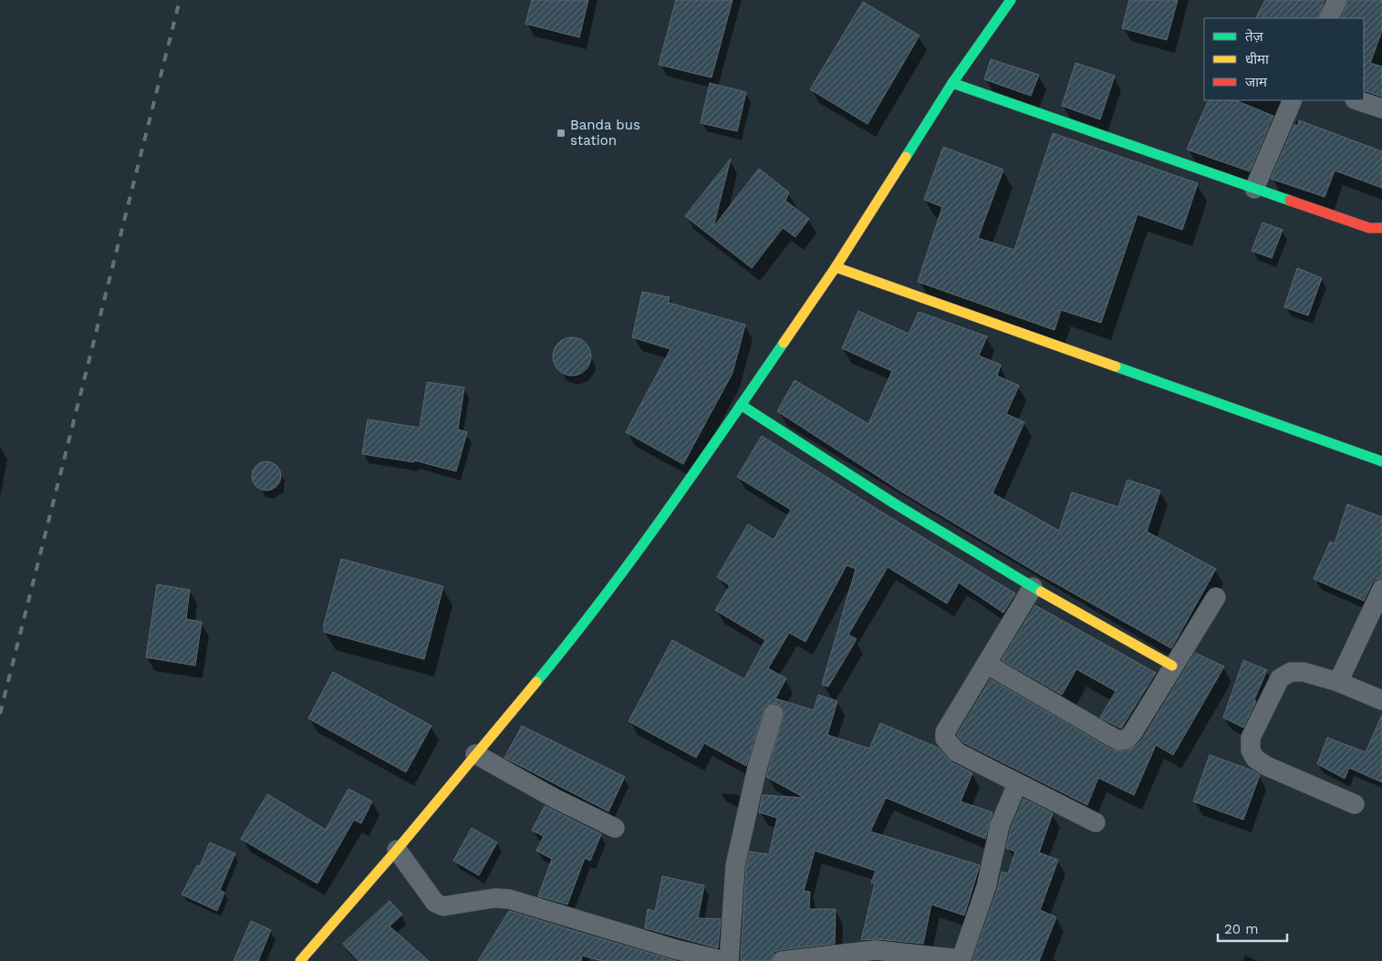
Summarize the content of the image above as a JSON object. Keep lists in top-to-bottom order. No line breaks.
{"places":{"transit":["Banda bus station"]},"legend":["तेज़","धीमा","जाम"],"scale_bar":"20 m"}
